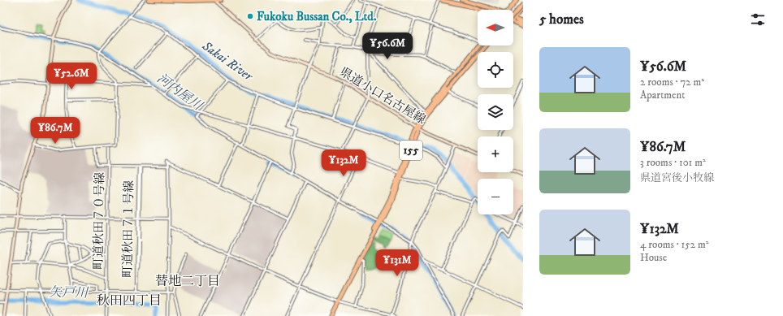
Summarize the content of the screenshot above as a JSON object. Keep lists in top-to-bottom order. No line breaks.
{"streets":{"highway":["155"],"main road":["県道小口名古屋線"],"street":["町道秋田７０号線","町道秋田７１号線"]},"crossings":[["県道小口名古屋線","155"],["町道秋田７０号線","町道秋田７１号線"]],"districts":["替地二丁目","秋田四丁目"],"water":["Sakai River","河内屋川","矢戸川"],"places":["Fukoku Bussan Co., Ltd."],"north":"left","page":{"heading":"5 homes","map_buttons":["+","−"],"price":["¥56.6M","¥52.6M","¥86.7M","¥132M","¥131M"],"list":[{"name":"¥56.6M","note":"2 rooms · 72 m² · Apartment"},{"name":"¥86.7M","note":"3 rooms · 101 m² · 県道宮後小牧線"},{"name":"¥132M","note":"4 rooms · 152 m² · House"}]}}
